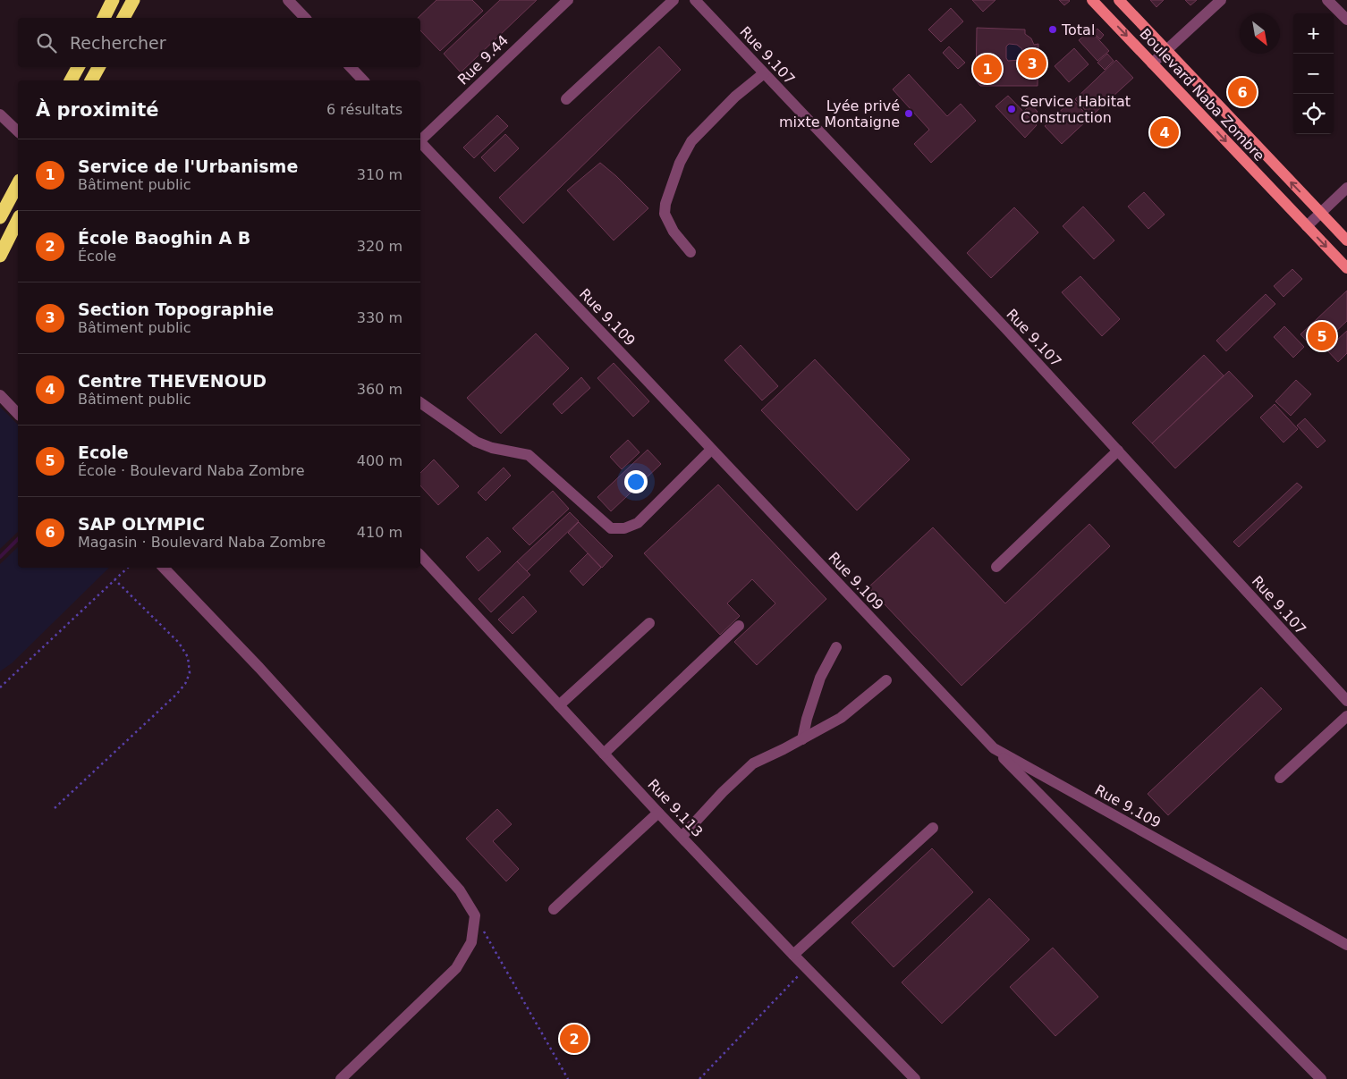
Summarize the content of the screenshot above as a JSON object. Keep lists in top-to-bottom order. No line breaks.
{"streets":{"main road":["Boulevard Naba Zombre"],"street":["Rue 9.107","Rue 9.44","Rue 9.109","Rue 9.113"]},"places":["Total","Service Habitat Construction","Lyée privé mixte Montaigne"],"north":"bottom right","page":{"map_buttons":["+","−"],"search":"Rechercher","pins":["3","1","6","4","5","2"],"heading":["À proximité","6 résultats"],"list":[{"mark":"1","name":"Service de l'Urbanisme","note":"Bâtiment public","value":"310 m"},{"mark":"2","name":"École Baoghin A B","note":"École","value":"320 m"},{"mark":"3","name":"Section Topographie","note":"Bâtiment public","value":"330 m"},{"mark":"4","name":"Centre THEVENOUD","note":"Bâtiment public","value":"360 m"},{"mark":"5","name":"Ecole","note":"École · Boulevard Naba Zombre","value":"400 m"},{"mark":"6","name":"SAP OLYMPIC","note":"Magasin · Boulevard Naba Zombre","value":"410 m"}]}}
